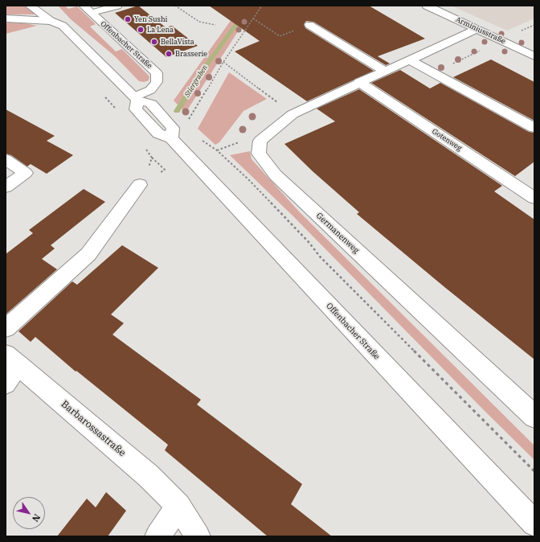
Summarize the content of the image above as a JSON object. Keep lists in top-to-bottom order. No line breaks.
{"streets":{"street":["Arminiusstraße","Offenbacher Straße","Gotenweg","Germanenweg","Barbarossastraße"]},"crossings":[["Arminiusstraße","Germanenweg"],["Gotenweg","Germanenweg"]],"water":["Stiergraben"],"places":["Yen Sushi","La Lena","BellaVista","Brasserie"],"north":"bottom right"}
